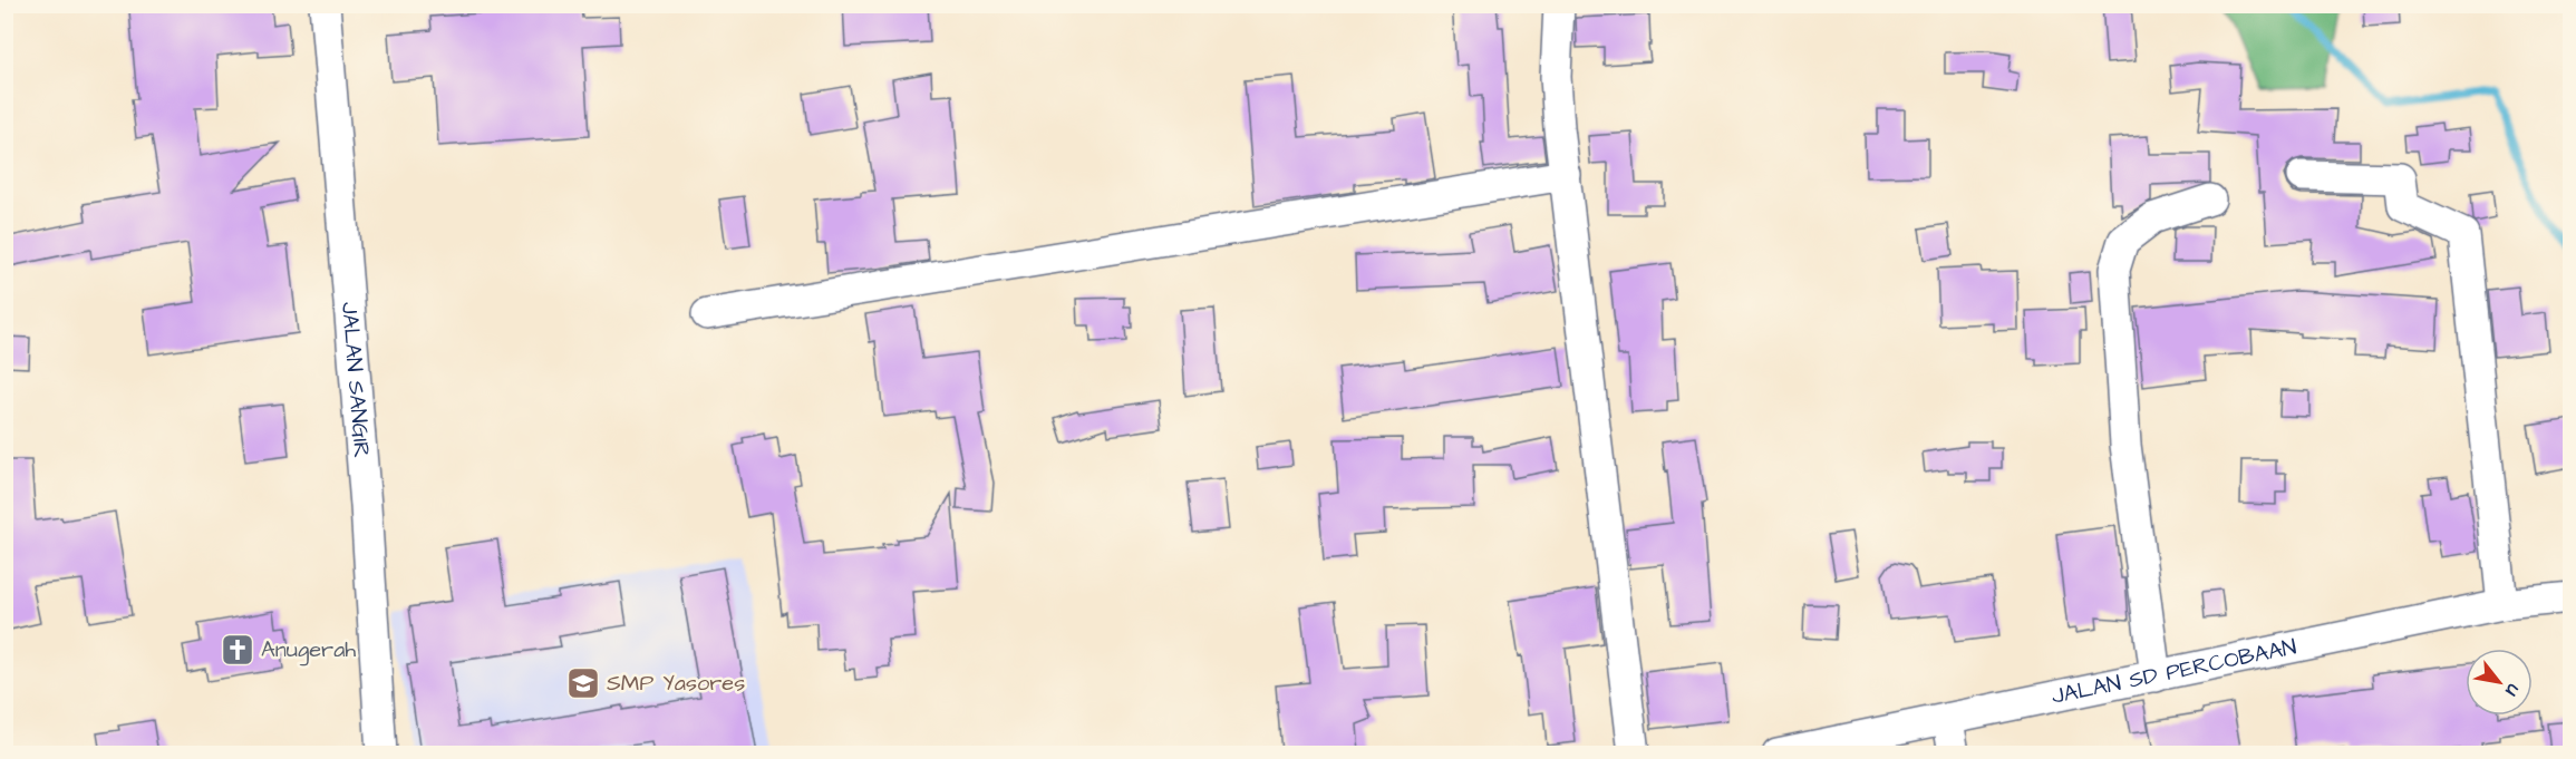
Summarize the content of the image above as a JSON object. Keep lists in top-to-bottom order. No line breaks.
{"streets":{"street":["JALAN SANGIR","JALAN SD PERCOBAAN"]},"places":{"church":["Anugerah"],"school or university":["SMP Yasores"]},"north":"bottom right"}
